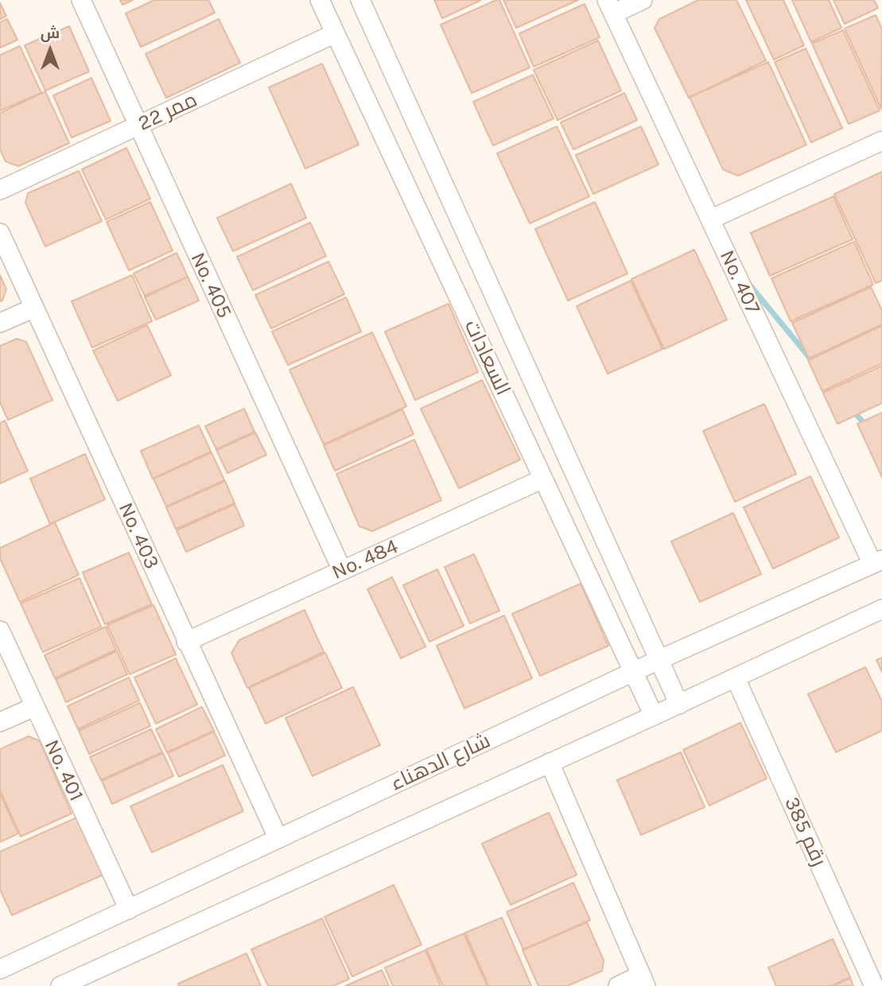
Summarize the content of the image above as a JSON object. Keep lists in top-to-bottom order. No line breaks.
{"streets":{"street":["ممر 22","No. 407","No. 405","السعادات","No. 403","No. 484","شارع الدهناء","No. 401","رقم 385"]},"crossings":[["ممر 22","No. 405"],["ممر 22","السعادات"],["No. 407","شارع الدهناء"],["No. 405","No. 484"],["السعادات","No. 484"],["السعادات","شارع الدهناء"],["No. 403","No. 484"],["No. 403","شارع الدهناء"],["شارع الدهناء","No. 401"]],"north":"top"}
